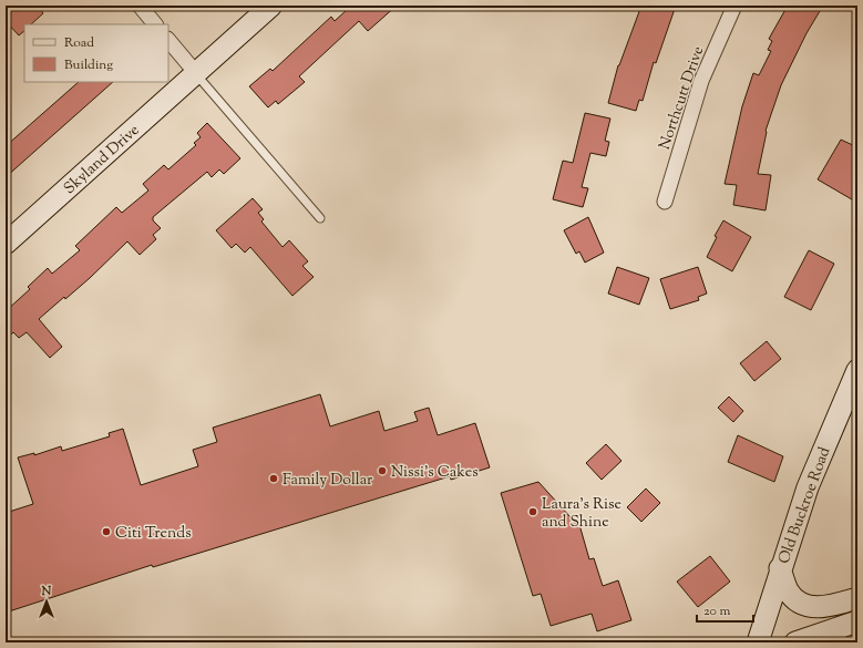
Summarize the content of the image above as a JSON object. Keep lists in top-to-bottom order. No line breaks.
{"streets":{"main road":["Skyland Drive","Old Buckroe Road"],"street":["Northcutt Drive"]},"places":["Nissi's Cakes","Family Dollar","Laura's Rise and Shine","Citi Trends"],"legend":["Road","Building"],"scale_bar":"20 m","north":"top"}
